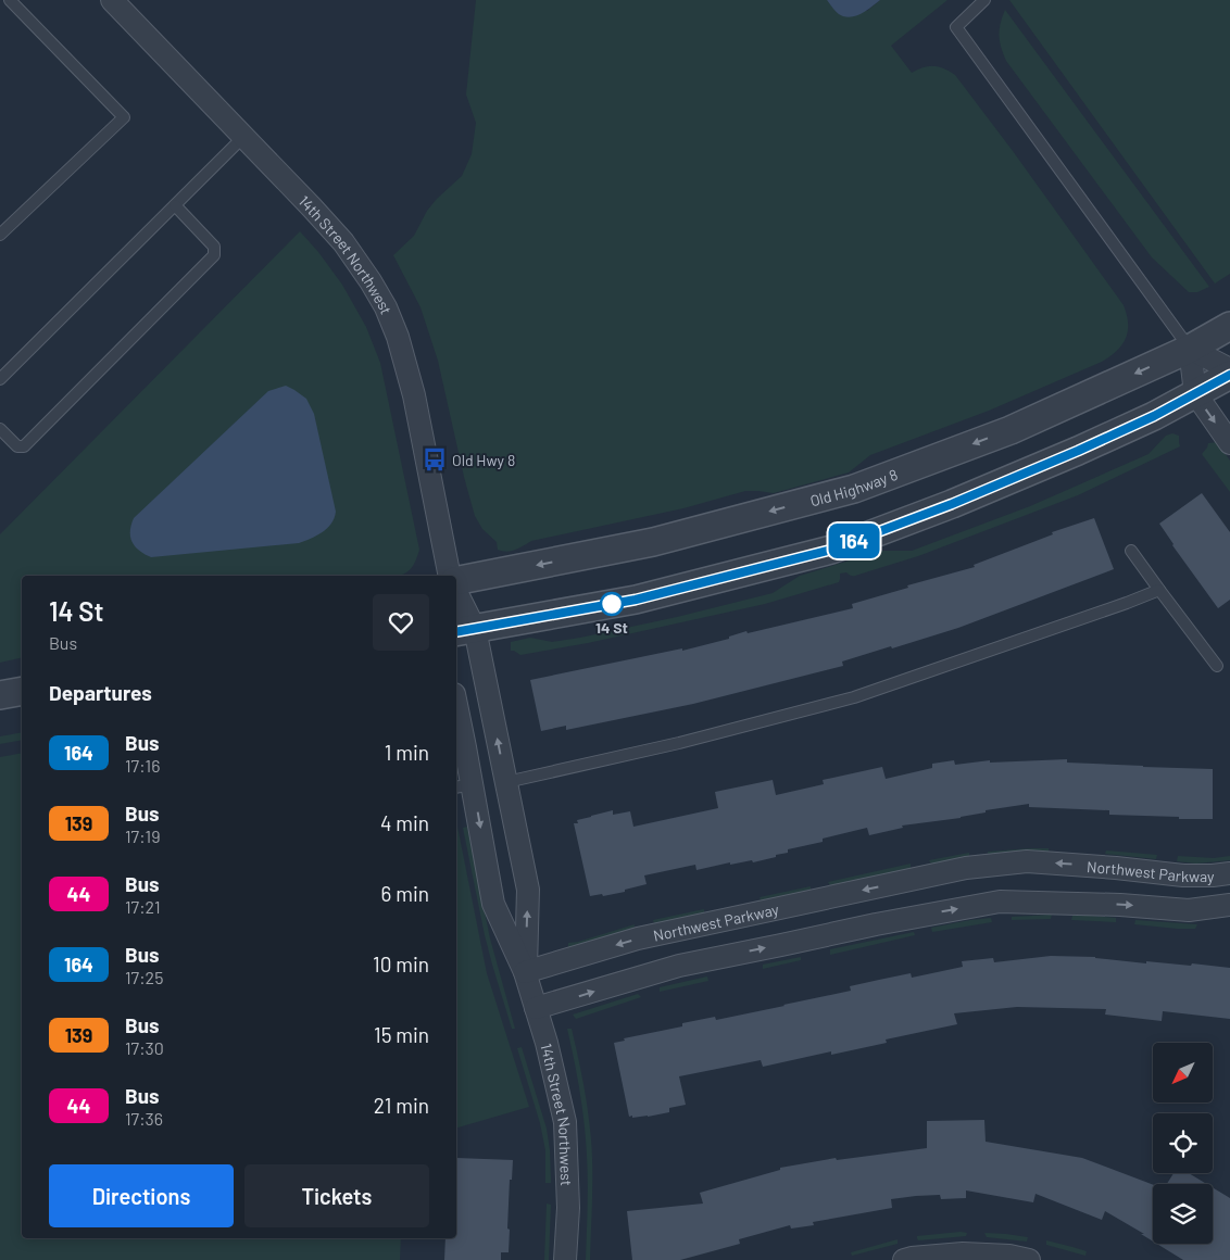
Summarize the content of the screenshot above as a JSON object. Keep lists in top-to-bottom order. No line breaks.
{"streets":{"street":["14th Street Northwest","Old Highway 8","Northwest Parkway"]},"crossings":[["14th Street Northwest","Northwest Parkway"]],"places":{"bus stop":["Old Hwy 8"],"other":["14 St"]},"lines":["bus line 164"],"north":"bottom left","page":{"on_map":"164","heading":[["14 St","Bus"],"Departures"],"list":[{"mark":"164","name":"Bus","note":"17:16","value":"1 min"},{"mark":"139","name":"Bus","note":"17:19","value":"4 min"},{"mark":"44","name":"Bus","note":"17:21","value":"6 min"},{"mark":"164","name":"Bus","note":"17:25","value":"10 min"},{"mark":"139","name":"Bus","note":"17:30","value":"15 min"},{"mark":"44","name":"Bus","note":"17:36","value":"21 min"}],"buttons":["Directions","Tickets"]}}
